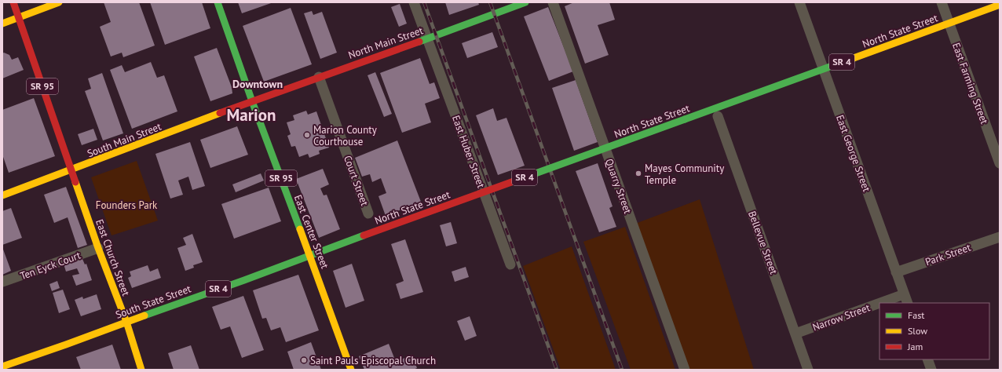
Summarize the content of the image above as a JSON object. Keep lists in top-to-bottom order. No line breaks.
{"streets":{"main road":["North State Street","North Main Street","SR 4","SR 95","South Main Street","East Center Street","East Church Street","South State Street"],"street":["East Farming Street","East Huber Street","East George Street","Court Street","Quarry Street","Bellevue Street","Park Street","Ten Eyck Court","Narrow Street"]},"crossings":[["North State Street","East Farming Street"],["North State Street","East George Street"],["North State Street","East Center Street"],["North State Street","South State Street"],["North Main Street","SR 95"],["North Main Street","South Main Street"],["North Main Street","East Huber Street"],["North Main Street","Court Street"],["North Main Street","East Center Street"],["SR 95","South Main Street"],["SR 95","East Center Street"],["SR 95","East Church Street"],["South Main Street","East Center Street"],["South Main Street","East Church Street"],["East George Street","Park Street"],["East George Street","Narrow Street"],["East Center Street","South State Street"],["Bellevue Street","Narrow Street"],["East Church Street","Ten Eyck Court"],["East Church Street","South State Street"]],"districts":["Downtown","Marion"],"parks":["Founders Park"],"places":["Marion County Courthouse","Mayes Community Temple","Saint Pauls Episcopal Church"],"legend":["Fast","Slow","Jam"]}
